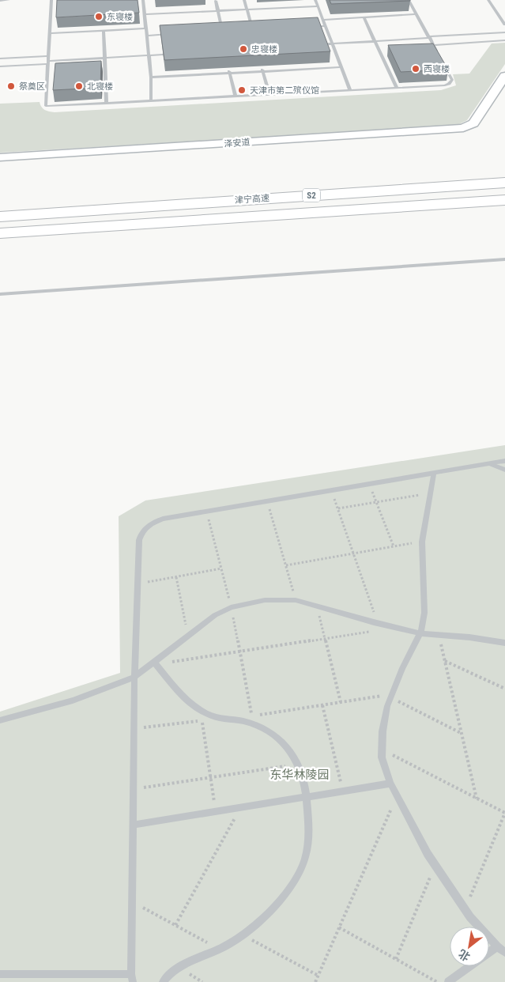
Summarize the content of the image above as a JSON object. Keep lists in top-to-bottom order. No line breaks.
{"streets":{"highway":["S2","津宁高速"],"street":["泽安道"]},"parks":["东华林陵园"],"places":["东寝楼","忠寝楼","西寝楼","祭奠区","北寝楼","天津市第二殡仪馆"],"north":"bottom left"}
